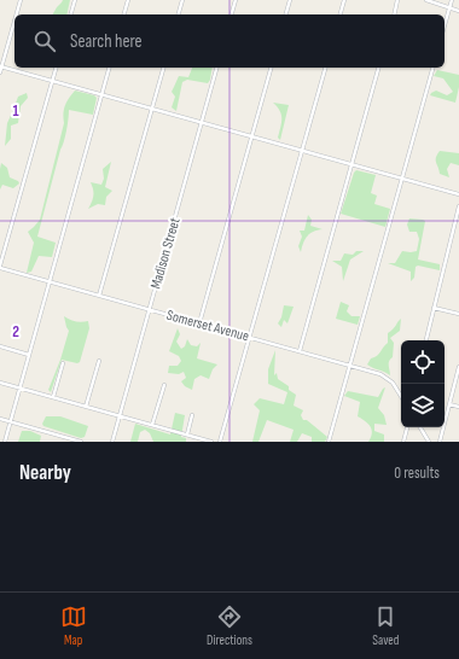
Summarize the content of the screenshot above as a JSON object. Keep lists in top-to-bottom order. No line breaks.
{"streets":{"street":["Madison Street","Somerset Avenue"]},"crossings":[["Madison Street","Somerset Avenue"]],"page":{"search":"Search here","heading":["Nearby","0 results"],"nav":["Map","Directions","Saved"]},"grid":{"rows":["1","2"]}}
